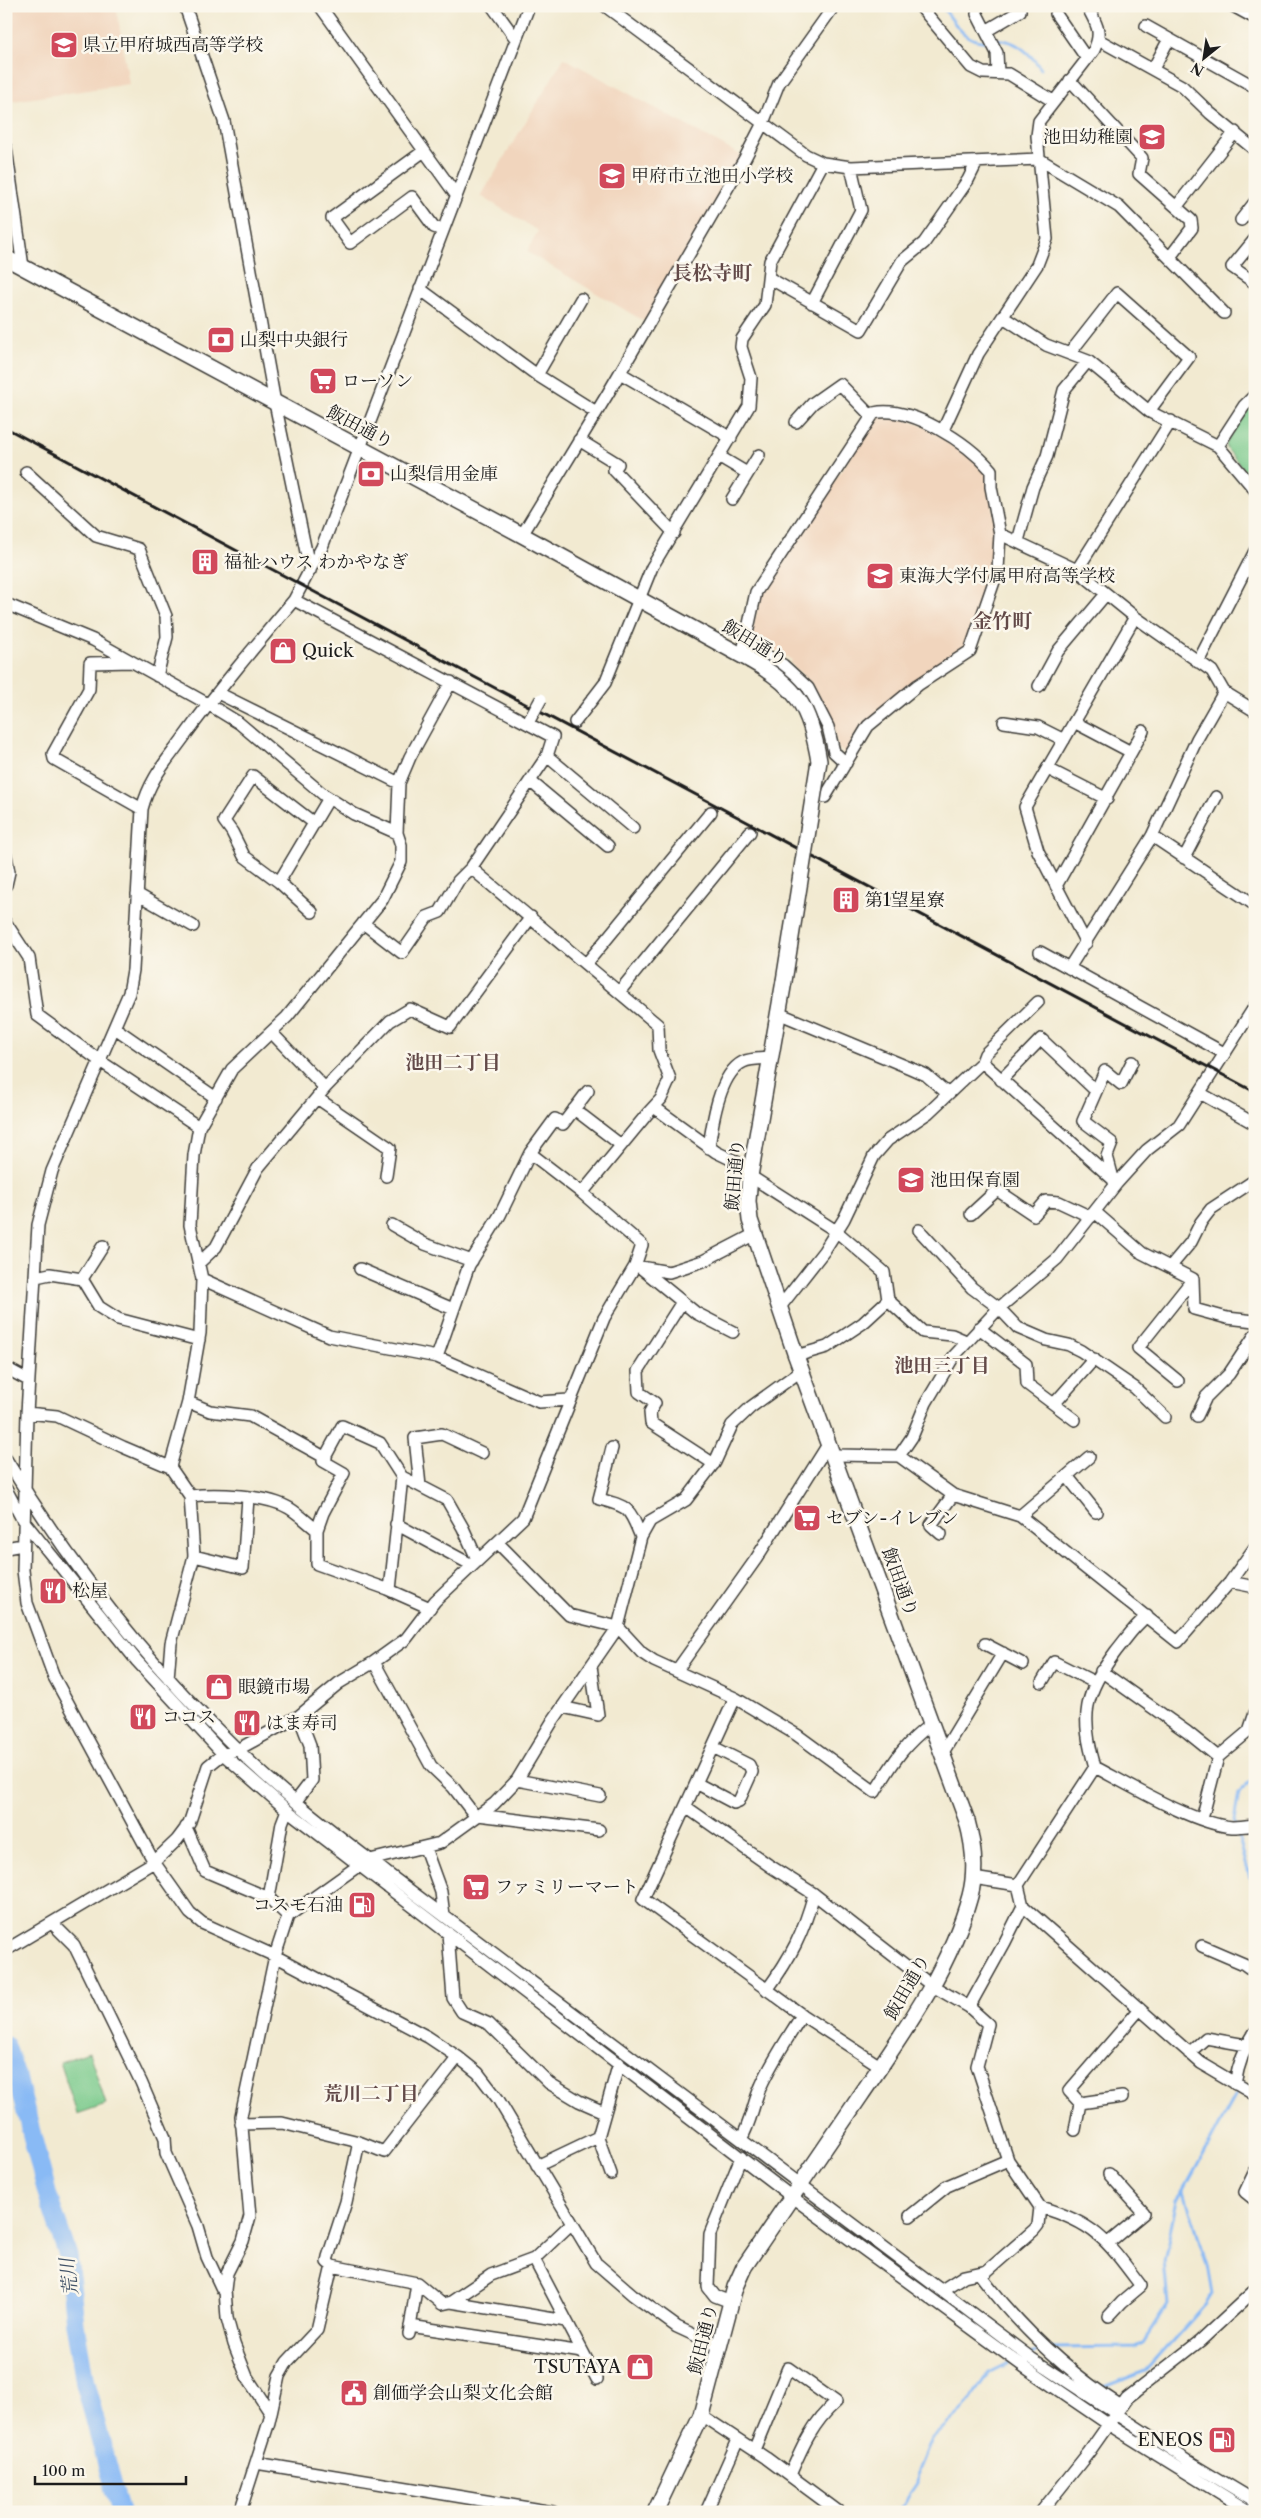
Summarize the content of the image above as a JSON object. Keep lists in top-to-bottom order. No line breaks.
{"streets":{"main road":["飯田通り"]},"districts":["長松寺町","金竹町","池田二丁目","池田三丁目","荒川二丁目"],"water":["荒川"],"places":{"school or university":["県立甲府城西高等学校","池田幼稚園","甲府市立池田小学校","東海大学付属甲府高等学校","池田保育園"],"bank":["山梨中央銀行","山梨信用金庫"],"supermarket":["ローソン","セブン-イレブン","ファミリーマート"],"building":["福祉ハウス わかやなぎ","第1望星寮"],"shop":["Quick","眼鏡市場","TSUTAYA"],"restaurant":["松屋","ココス","はま寿司"],"fuel station":["コスモ石油","ENEOS"],"public building":["創価学会山梨文化会館"]},"scale_bar":"100 m","north":"bottom left"}
